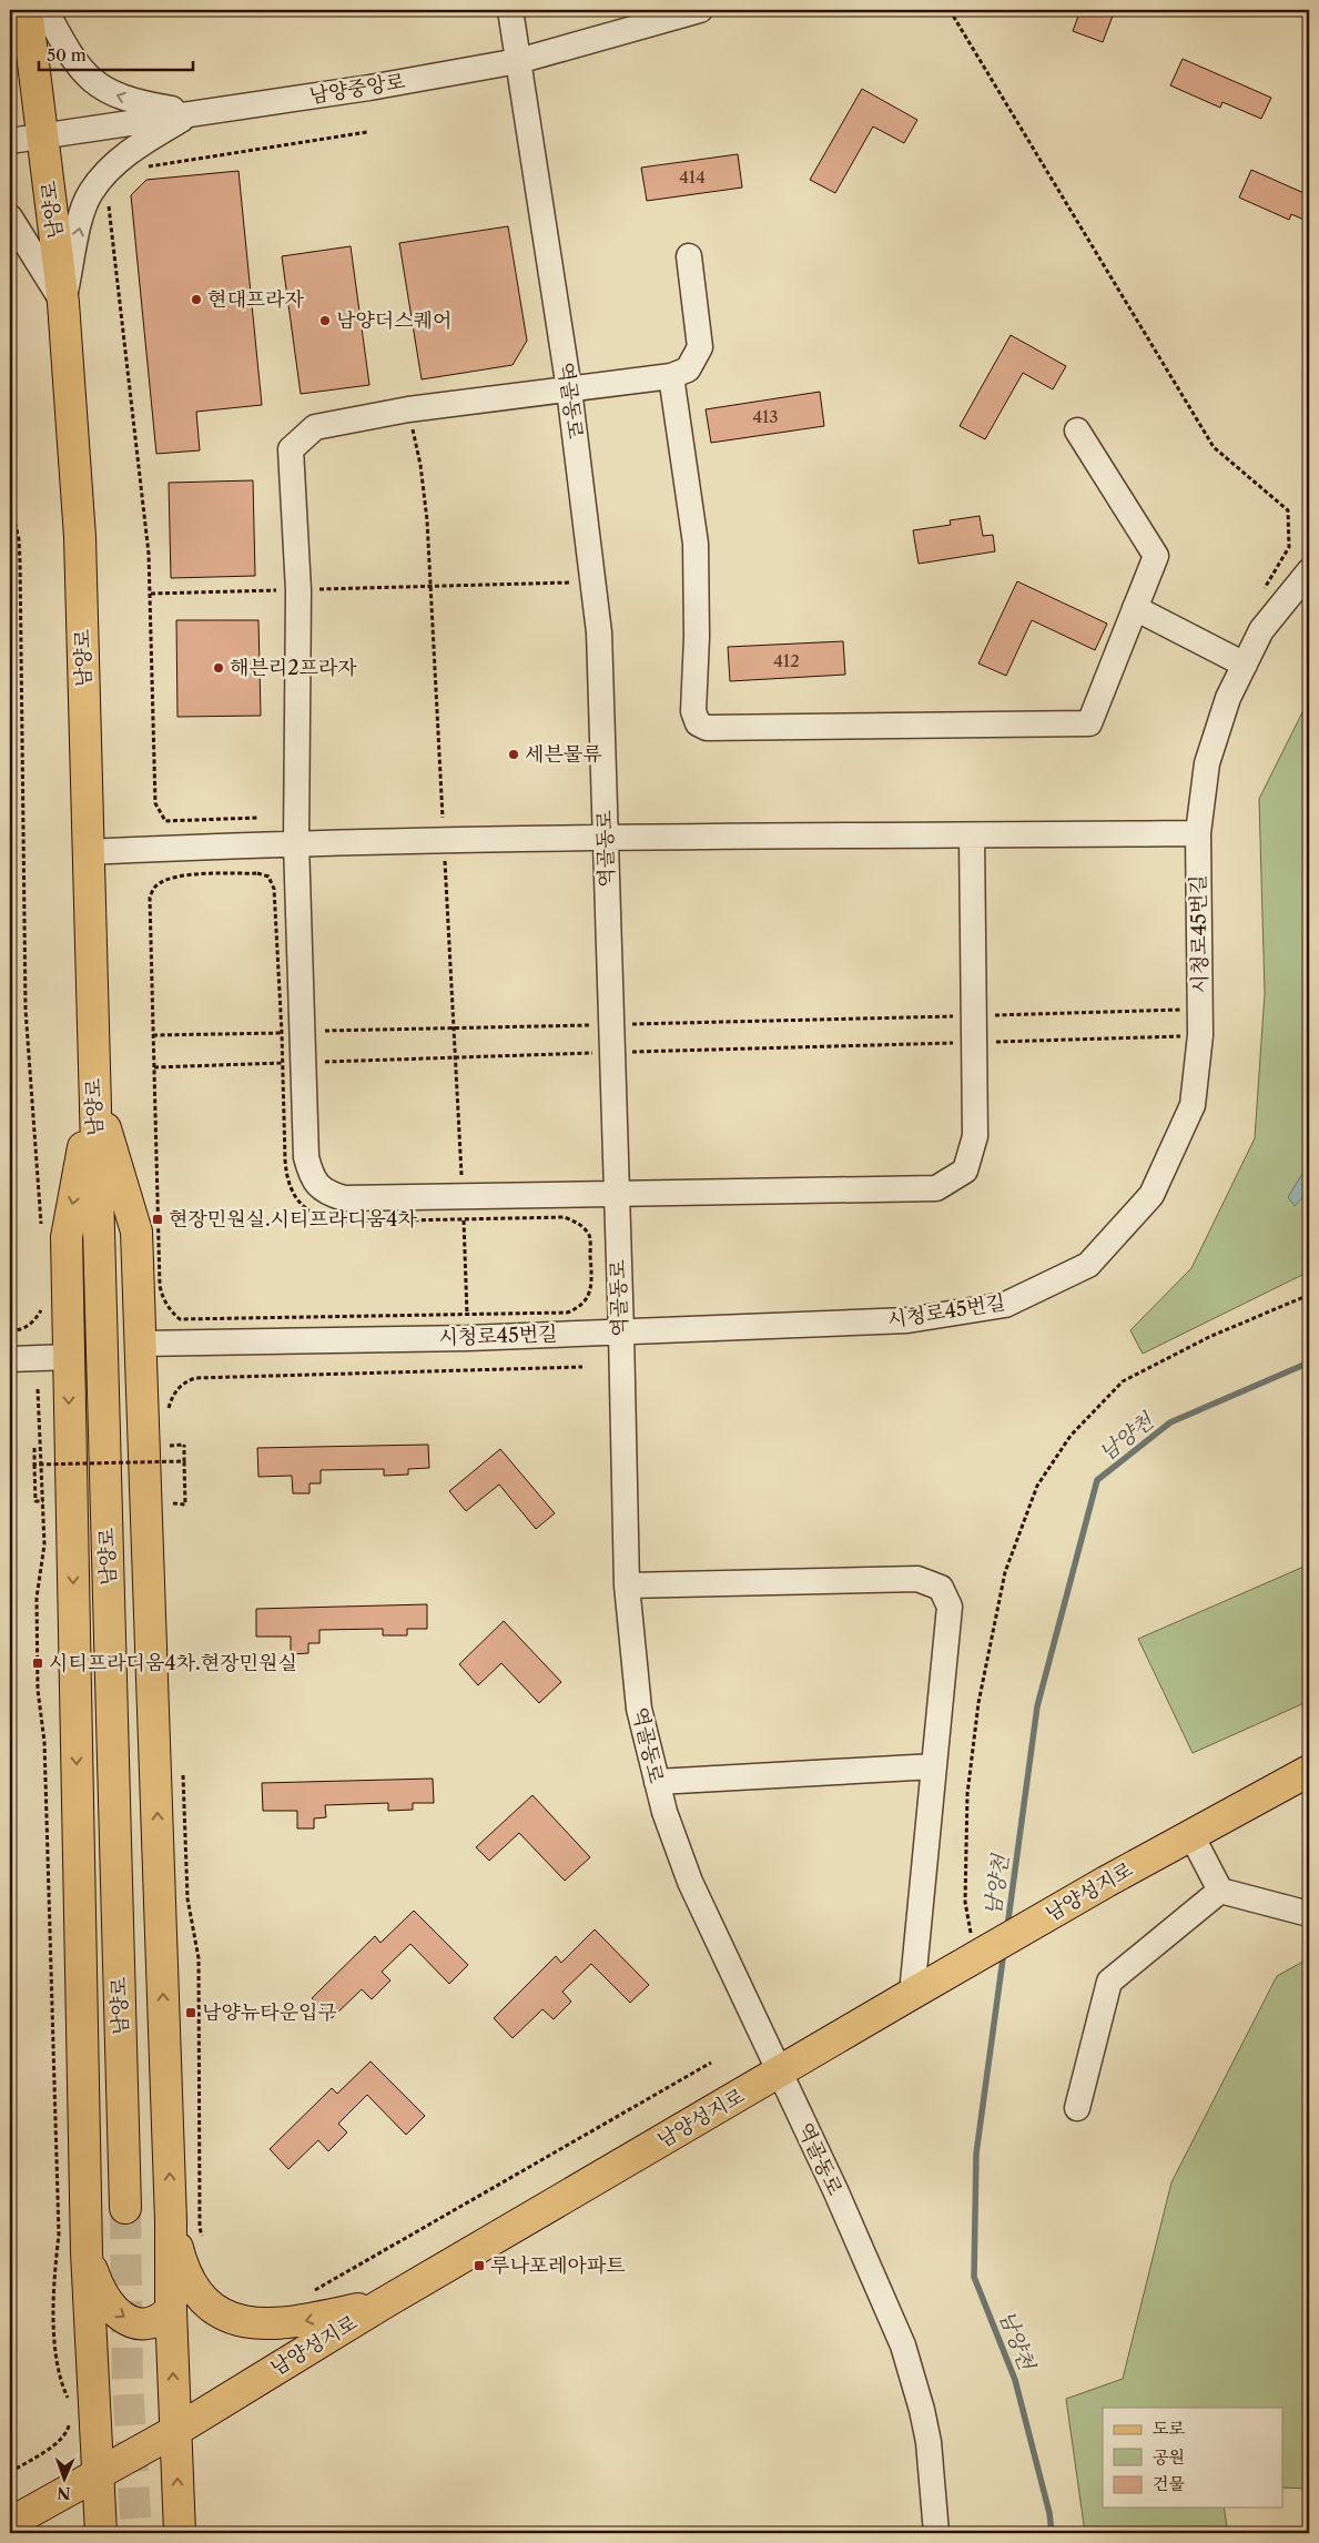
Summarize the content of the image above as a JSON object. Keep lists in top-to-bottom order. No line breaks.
{"streets":{"main road":["남양로","남양성지로"],"street":["남양중앙로","역골동로","시청로45번길"]},"crossings":[["남양중앙로","남양로"],["남양중앙로","역골동로"],["역골동로","시청로45번길"],["역골동로","남양성지로"]],"water":["남양천"],"places":{"other":["현대프라자","남양더스퀘어","해븐리2프라자","세븐물류"],"transit":["현장민원실.시티프라디움4차","시티프라디움4차.현장민원실","남양뉴타운입구","루나포레아파트"]},"house_numbers":["414","413","412"],"legend":["도로","공원","건물"],"scale_bar":"50 m","north":"bottom"}
